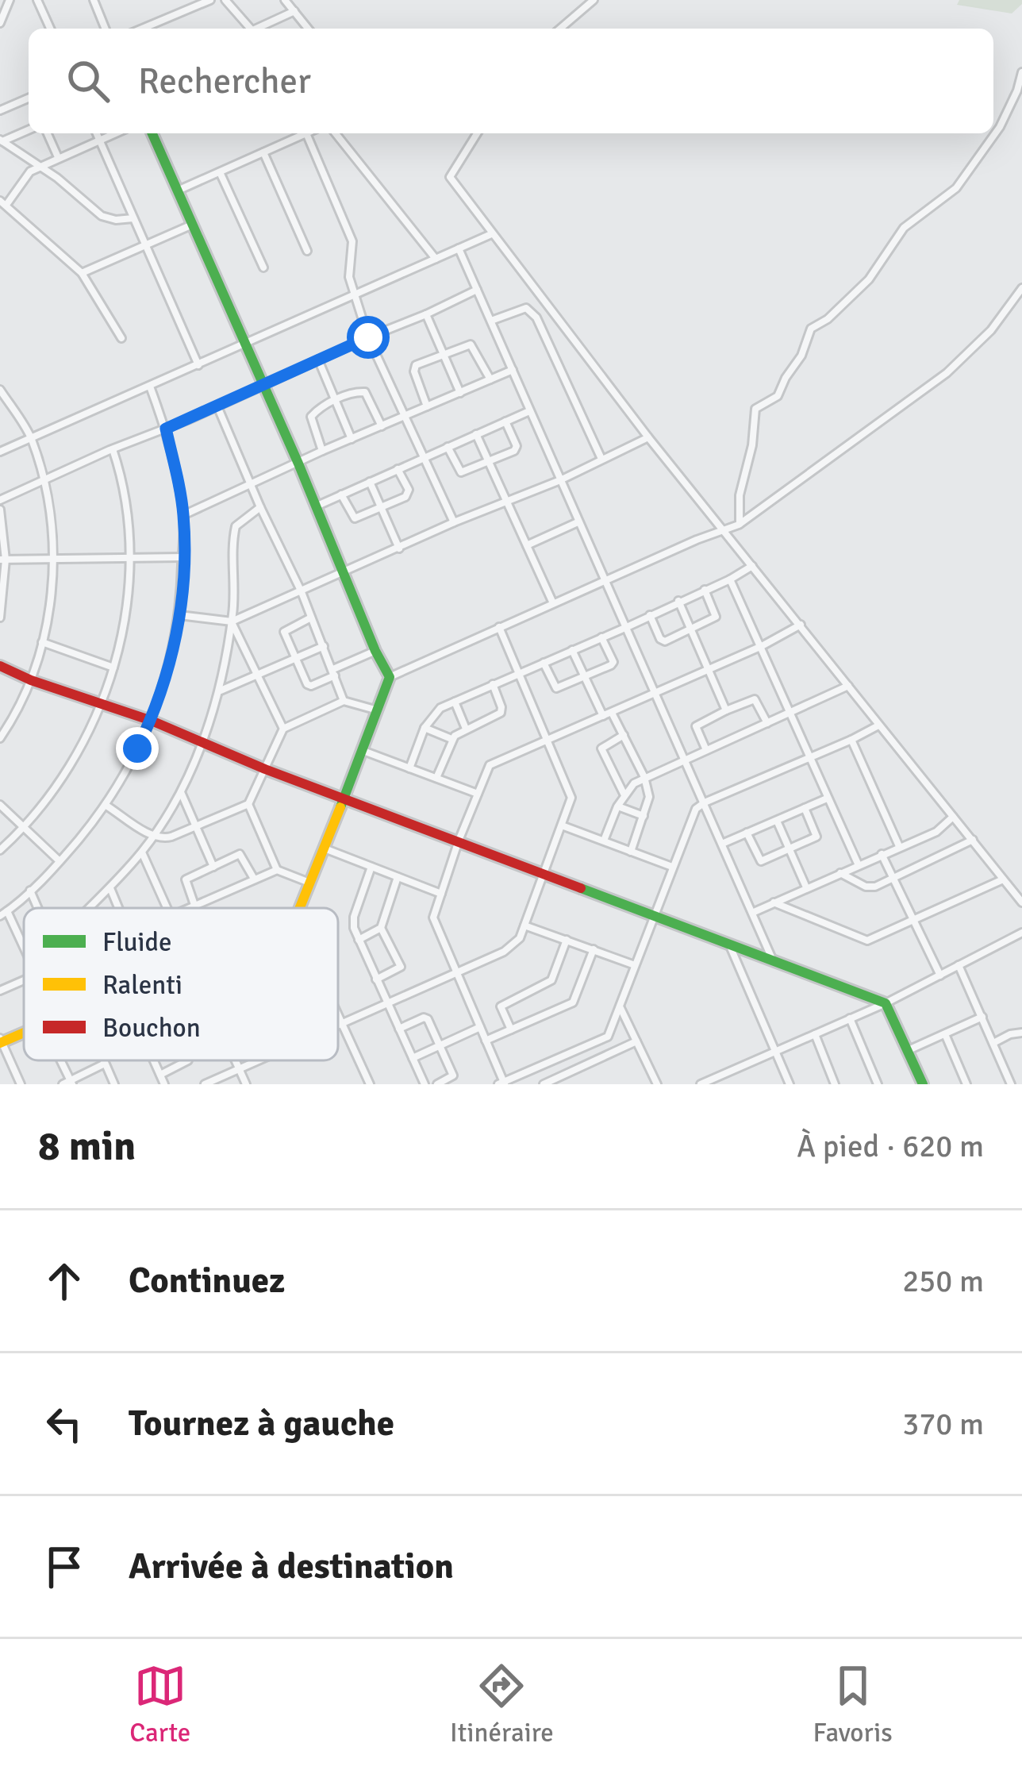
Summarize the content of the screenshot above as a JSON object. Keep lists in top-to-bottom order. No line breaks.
{"legend":["Fluide","Ralenti","Bouchon"],"page":{"search":"Rechercher","heading":["8 min","À pied · 620 m"],"list":[["Continuez","250 m"],["Tournez à gauche","370 m"],"Arrivée à destination"],"nav":["Carte","Itinéraire","Favoris"]}}
